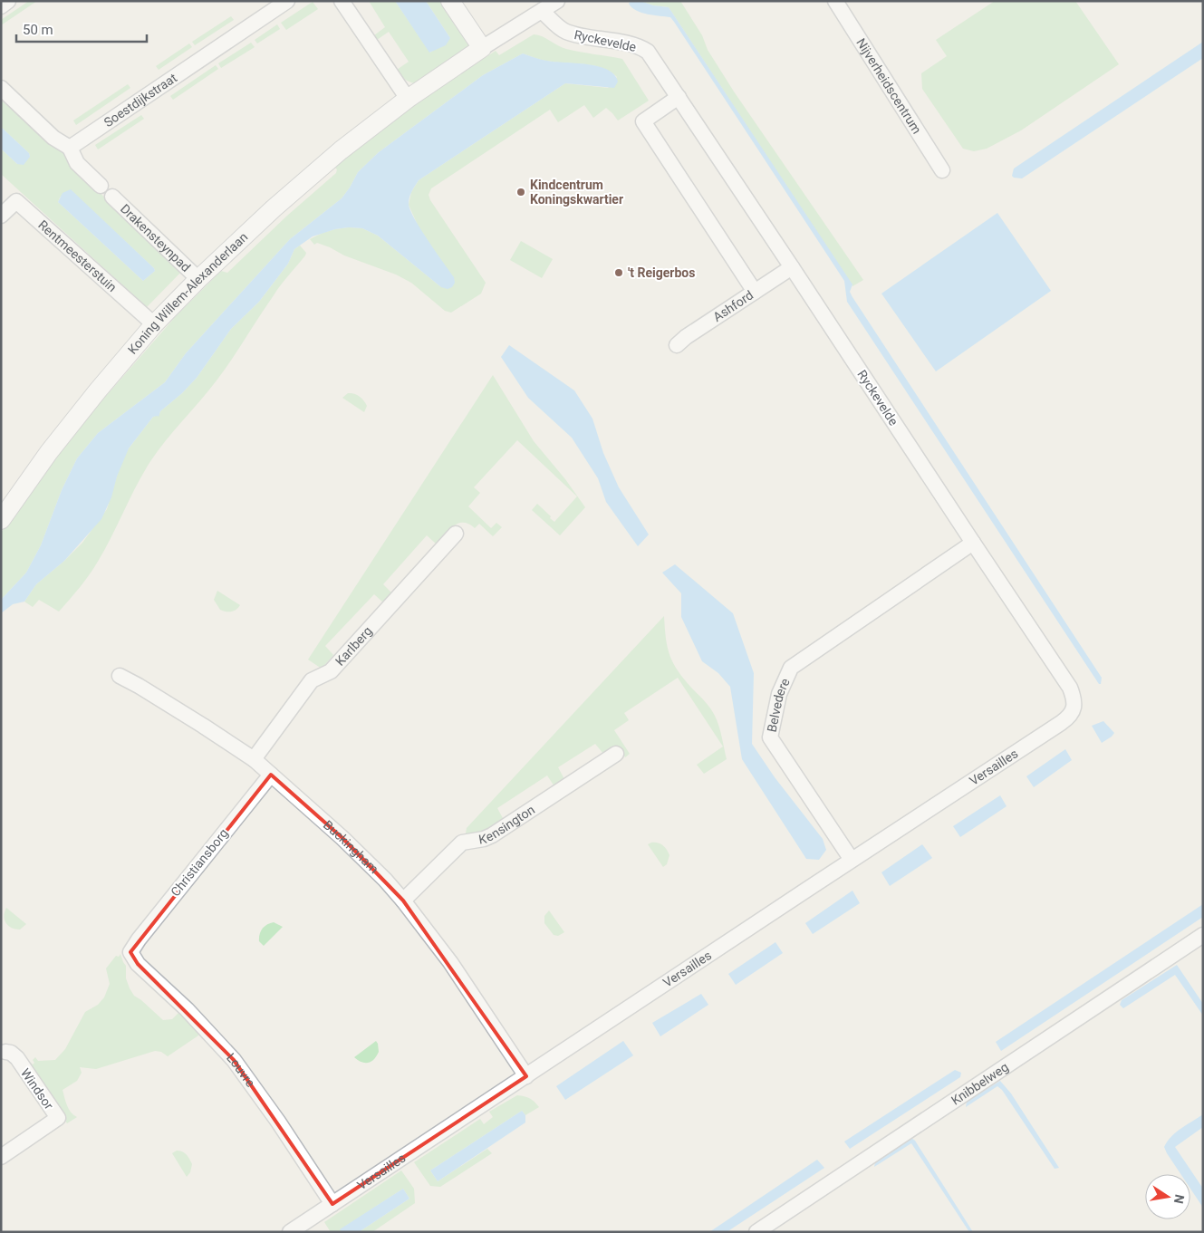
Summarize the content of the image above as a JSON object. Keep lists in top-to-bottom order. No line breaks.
{"streets":{"street":["Ryckevelde","Nijverheidscentrum","Soestdijkstraat","Drakensteynpad","Rentmeesterstuin","Koning Willem-Alexanderlaan","Ashford","Karlberg","Belvedere","Versailles","Kensington","Buckingham","Christiansborg","Louvre","Knibbelweg","Windsor"]},"crossings":[["Ryckevelde","Koning Willem-Alexanderlaan"],["Ryckevelde","Ashford"],["Ryckevelde","Belvedere"],["Ryckevelde","Versailles"],["Drakensteynpad","Koning Willem-Alexanderlaan"],["Rentmeesterstuin","Koning Willem-Alexanderlaan"],["Karlberg","Buckingham"],["Belvedere","Versailles"],["Versailles","Buckingham"],["Versailles","Louvre"],["Kensington","Buckingham"],["Buckingham","Christiansborg"],["Christiansborg","Louvre"]],"places":["Kindcentrum Koningskwartier","'t Reigerbos"],"scale_bar":"50 m","north":"right"}
